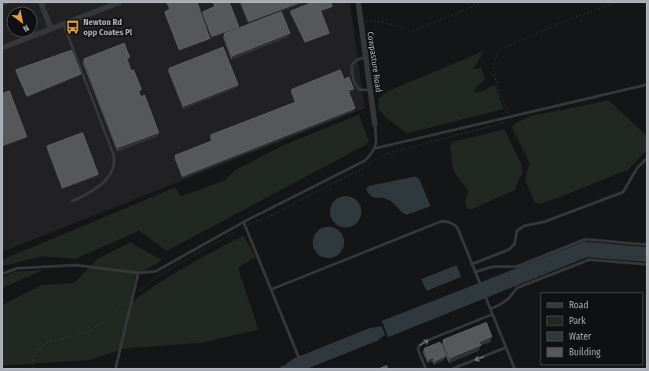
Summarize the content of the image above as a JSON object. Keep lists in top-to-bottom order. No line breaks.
{"streets":{"street":["Cowpasture Road"]},"places":{"bus stop":["Newton Rd opp Coates Pl"]},"legend":["Road","Park","Water","Building"],"north":"bottom right"}
